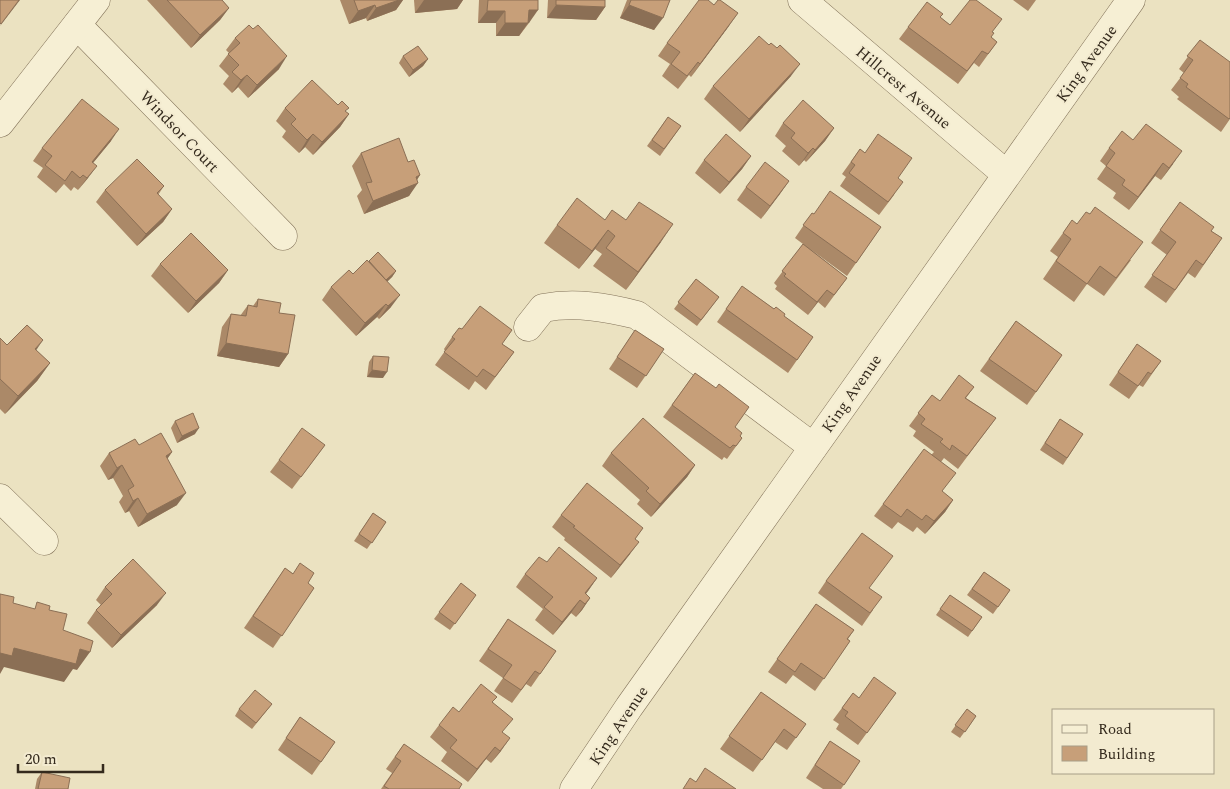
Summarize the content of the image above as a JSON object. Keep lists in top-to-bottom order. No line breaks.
{"streets":{"street":["King Avenue","Hillcrest Avenue","Windsor Court"]},"crossings":[["King Avenue","Hillcrest Avenue"]],"legend":["Road","Building"],"scale_bar":"20 m"}
